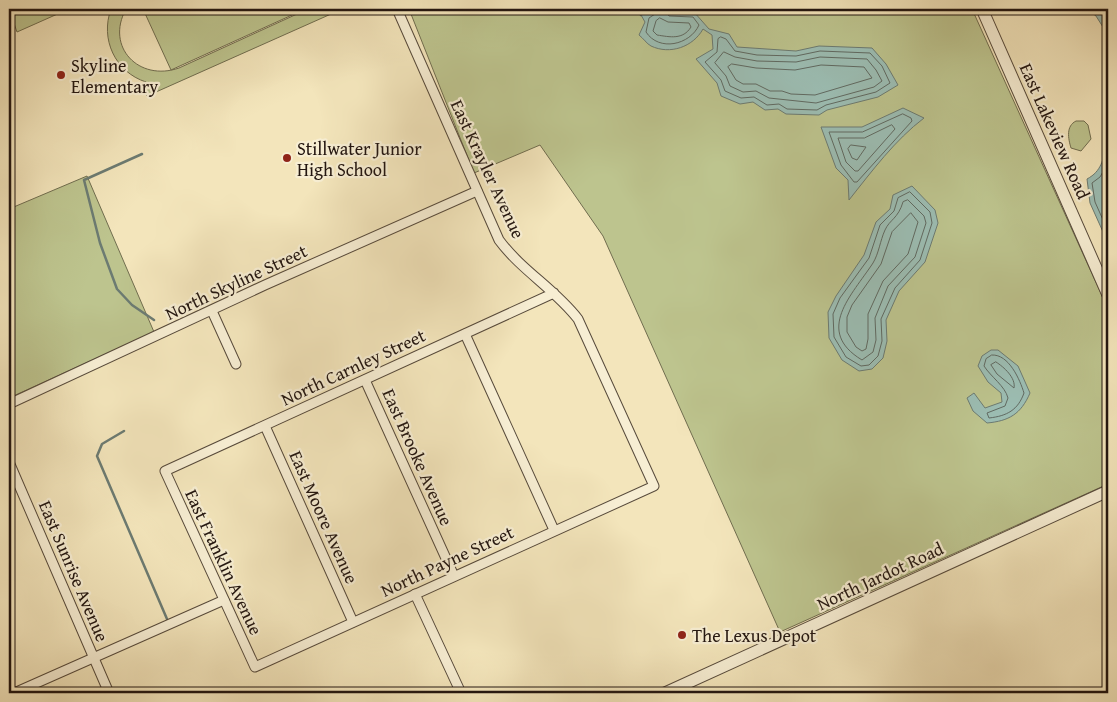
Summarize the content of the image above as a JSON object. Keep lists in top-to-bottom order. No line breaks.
{"streets":{"street":["East Lakeview Road","East Krayler Avenue","North Skyline Street","North Carnley Street","East Brooke Avenue","East Moore Avenue","North Payne Street","East Franklin Avenue","East Sunrise Avenue","North Jardot Road"]},"crossings":[["East Krayler Avenue","North Skyline Street"],["East Krayler Avenue","North Carnley Street"],["East Krayler Avenue","North Payne Street"],["North Carnley Street","East Brooke Avenue"],["North Carnley Street","East Moore Avenue"],["North Carnley Street","East Franklin Avenue"],["East Brooke Avenue","North Payne Street"],["East Moore Avenue","North Payne Street"],["North Payne Street","East Franklin Avenue"]],"places":["Skyline Elementary","Stillwater Junior High School","The Lexus Depot"]}
